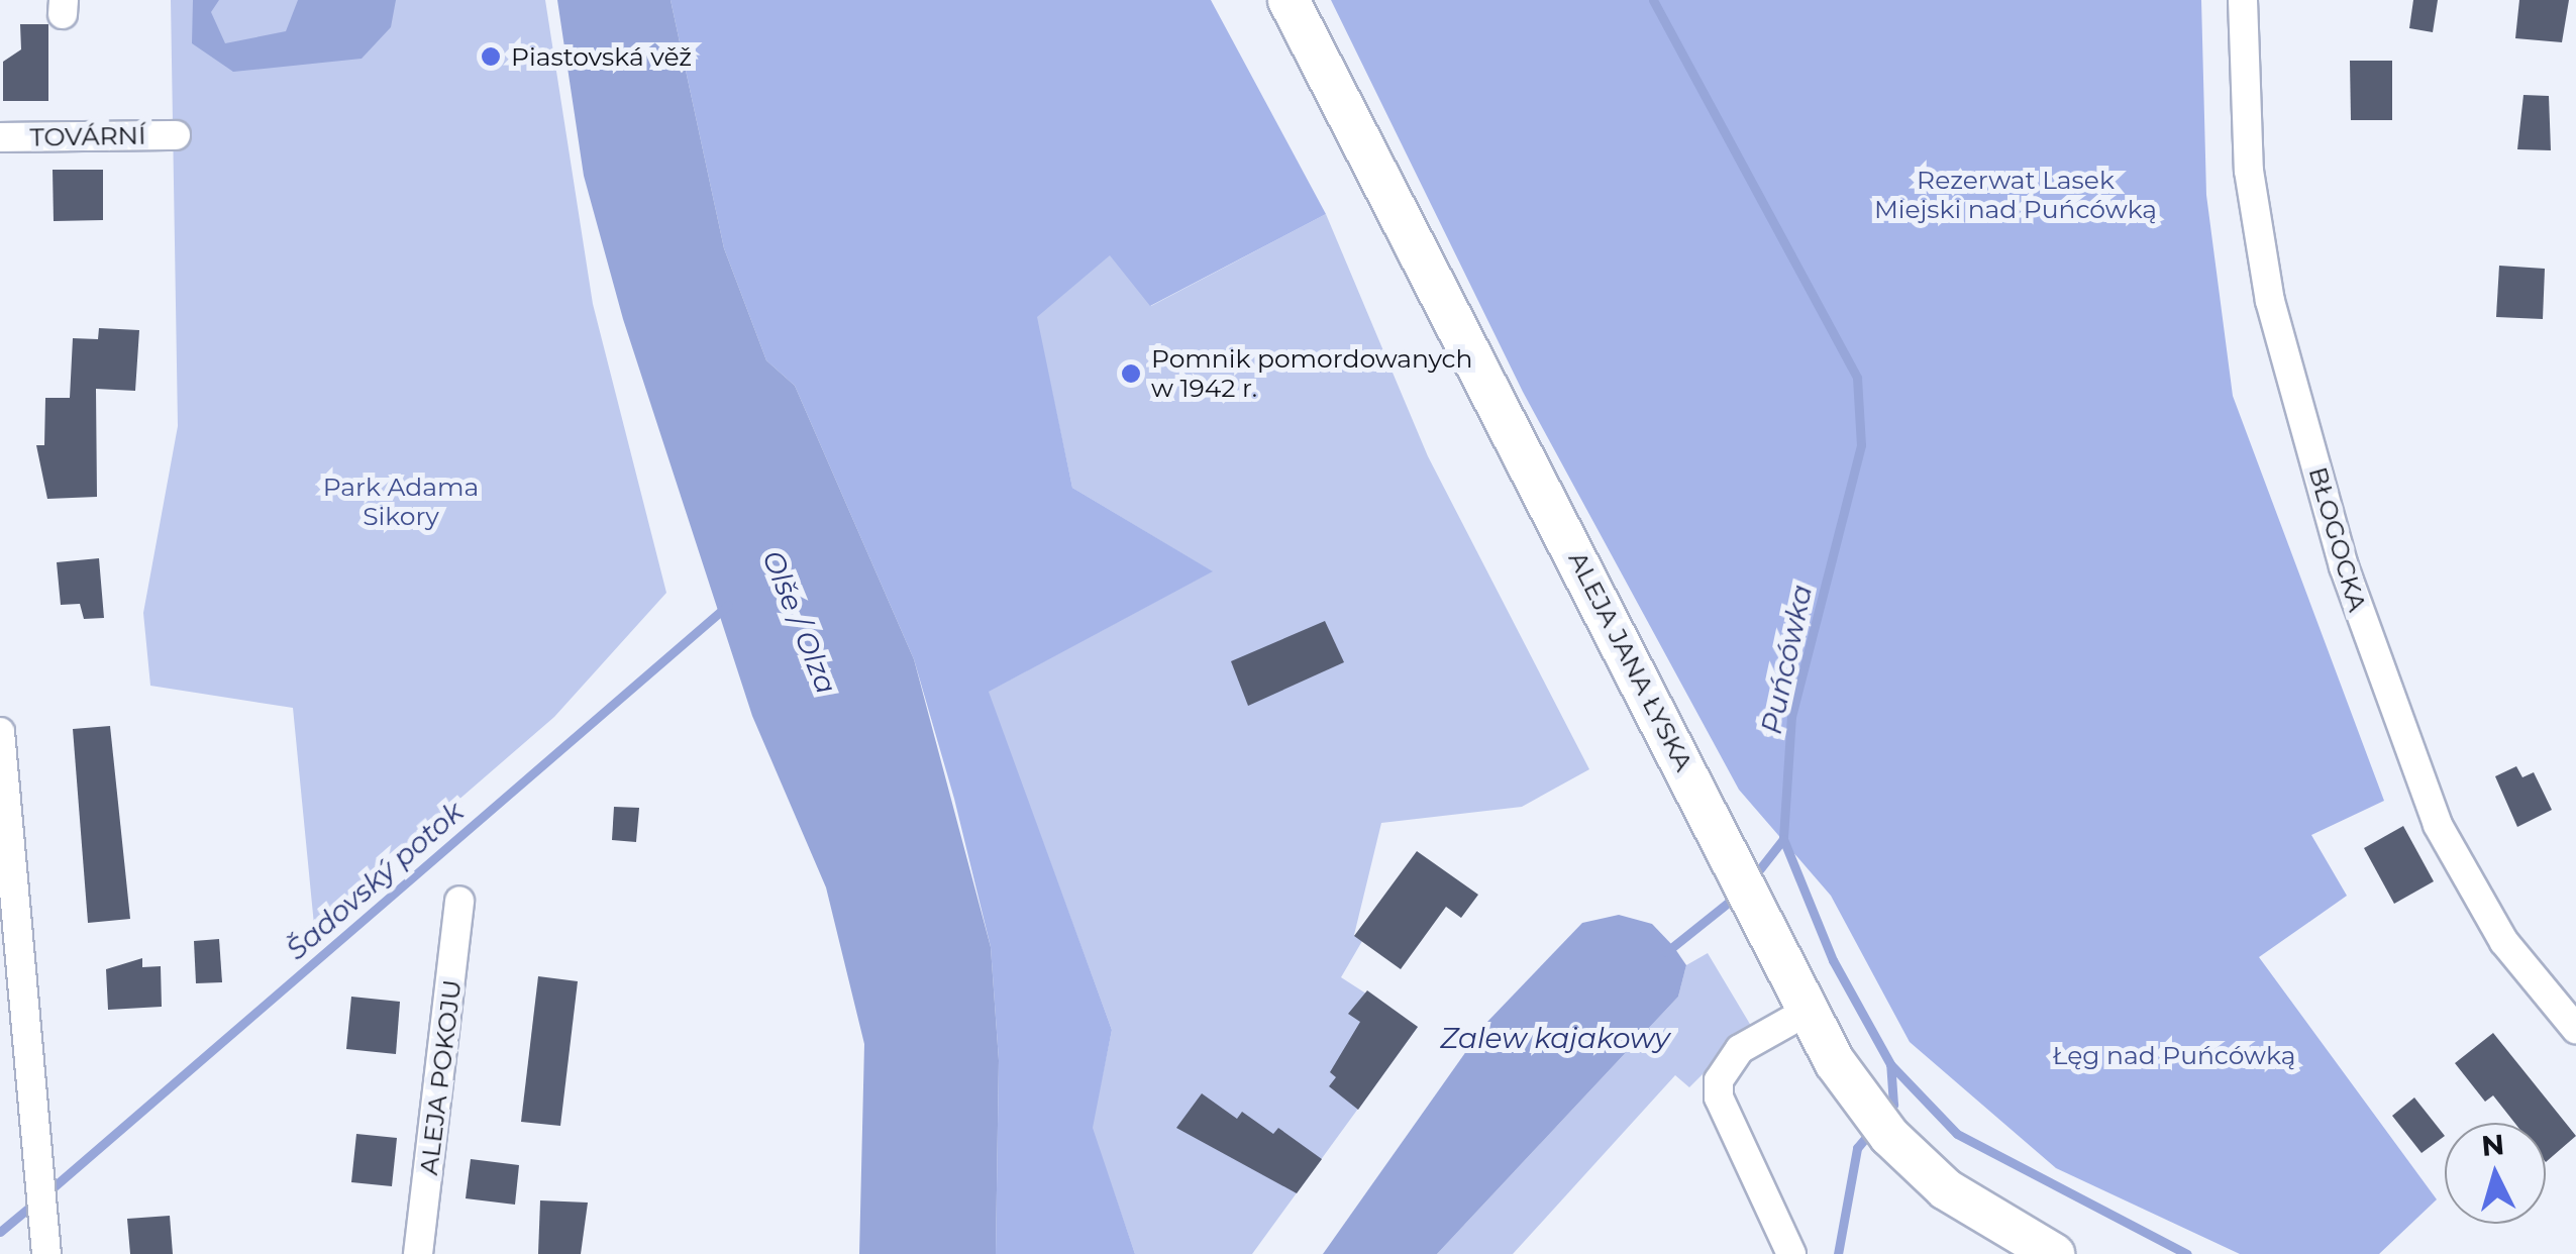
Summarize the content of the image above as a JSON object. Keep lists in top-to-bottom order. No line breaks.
{"streets":{"street":["TOVÁRNÍ","BŁOGOCKA","ALEJA JANA ŁYSKA","ALEJA POKOJU"]},"water":["Olše / Olza","Puńcówka","Šadovský potok","Zalew kajakowy"],"parks":["Rezerwat Lasek Miejski nad Puńcówką","Park Adama Sikory","Łęg nad Puńcówką"],"places":["Piastovská věž","Pomnik pomordowanych w 1942 r."],"north":"top"}
